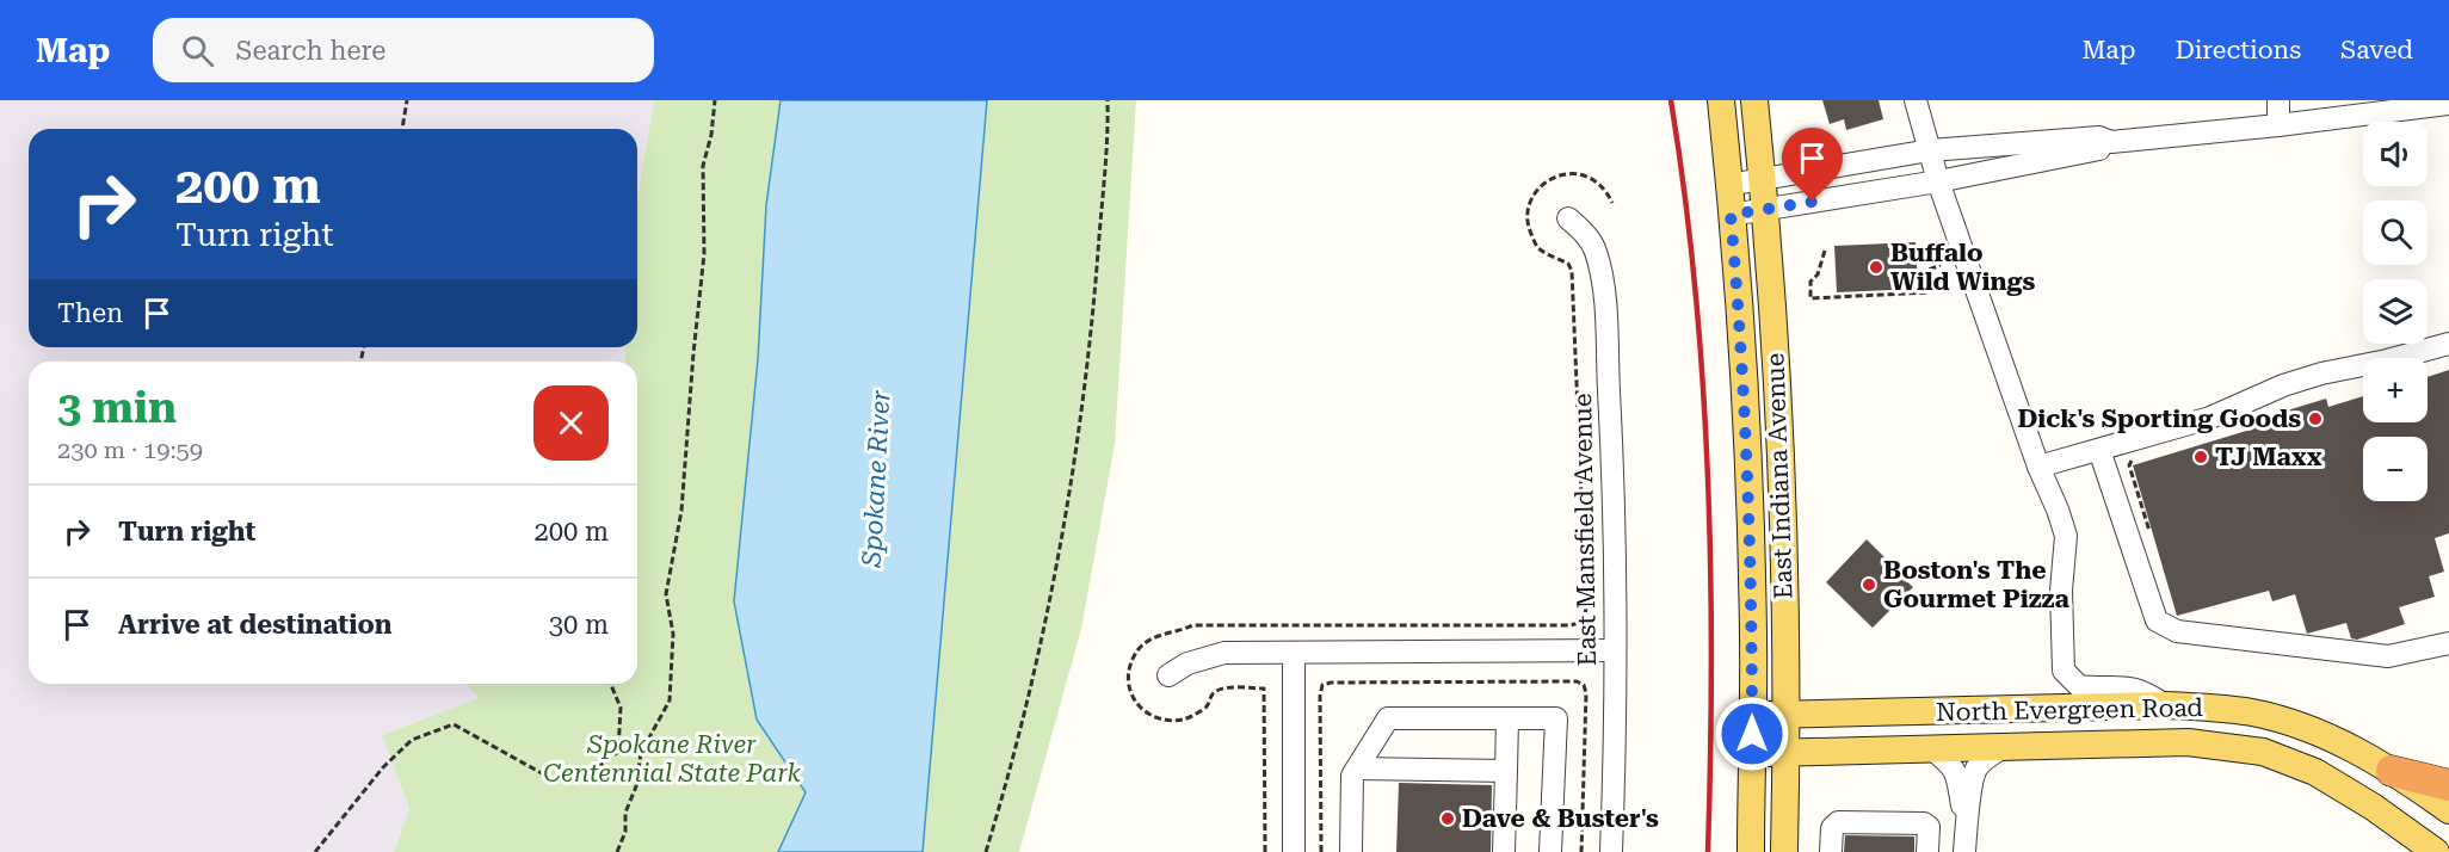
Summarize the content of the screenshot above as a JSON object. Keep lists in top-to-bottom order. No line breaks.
{"streets":{"main road":["East Indiana Avenue","North Evergreen Road"],"street":["East Mansfield Avenue"]},"crossings":[["East Indiana Avenue","North Evergreen Road"]],"water":["Spokane River"],"parks":["Spokane River Centennial State Park"],"places":["Buffalo Wild Wings","Dick's Sporting Goods","TJ Maxx","Boston's The Gourmet Pizza","Dave & Buster's"],"page":{"header":"Map","search":"Search here","nav":["Map","Directions","Saved"],"map_buttons":["+","−"],"turn":["200 m","Turn right"],"then":"Then","heading":["3 min","230 m · 19:59"],"list":[{"name":"Turn right","value":"200 m"},{"name":"Arrive at destination","value":"30 m"}]}}
